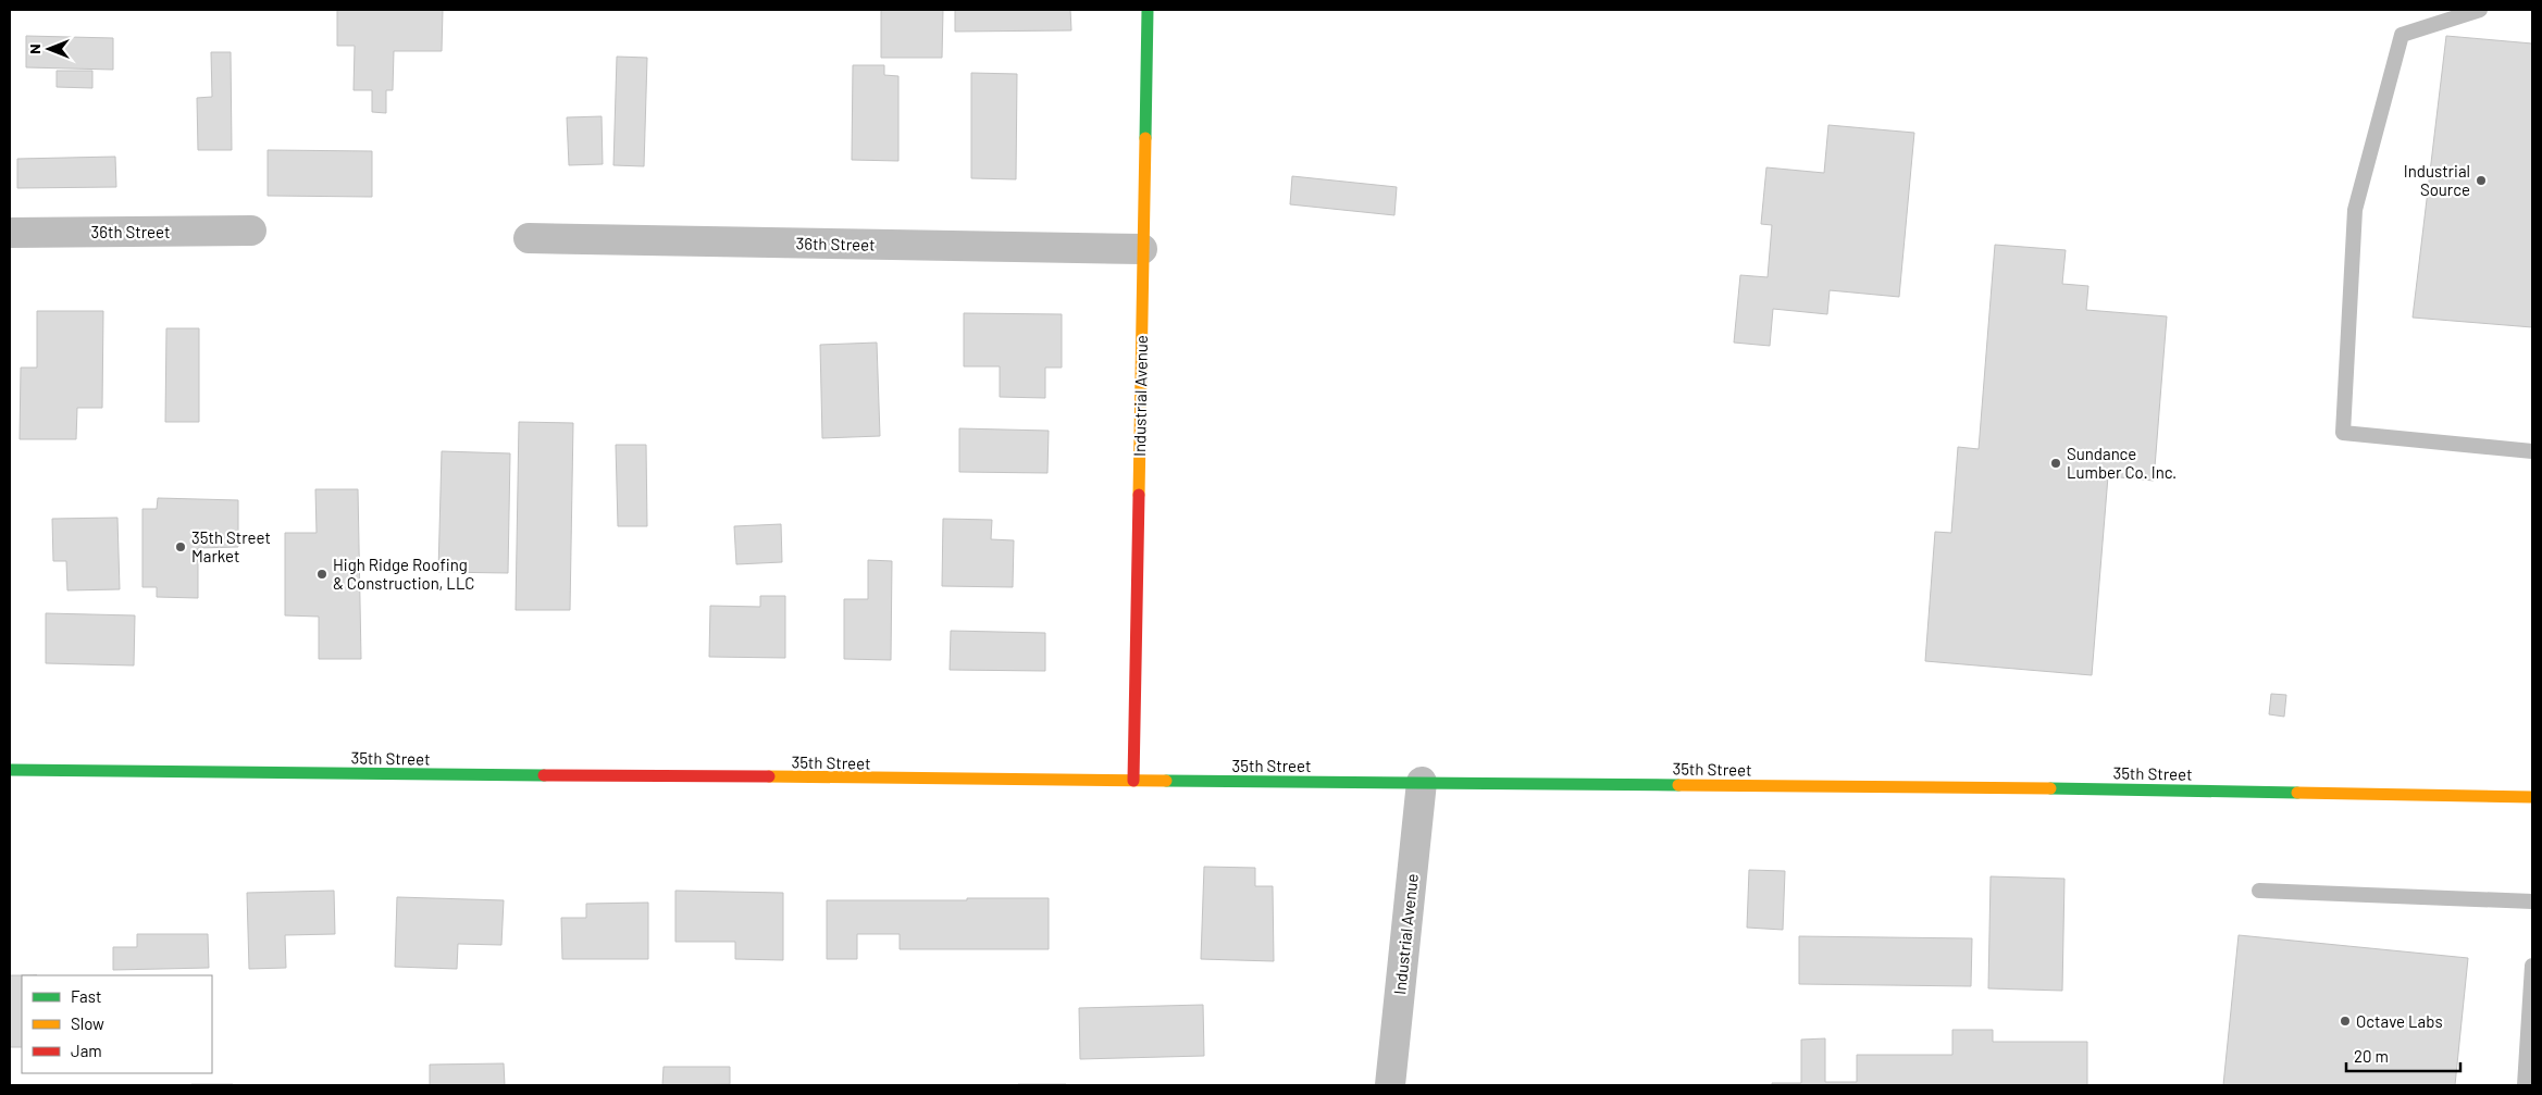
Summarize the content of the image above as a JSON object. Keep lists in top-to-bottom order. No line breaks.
{"streets":{"street":["36th Street","Industrial Avenue","35th Street"]},"crossings":[["36th Street","Industrial Avenue"],["Industrial Avenue","35th Street"]],"places":["Industrial Source","Sundance Lumber Co. Inc.","35th Street Market","High Ridge Roofing & Construction, LLC","Octave Labs"],"legend":["Fast","Slow","Jam"],"scale_bar":"20 m","north":"left"}
